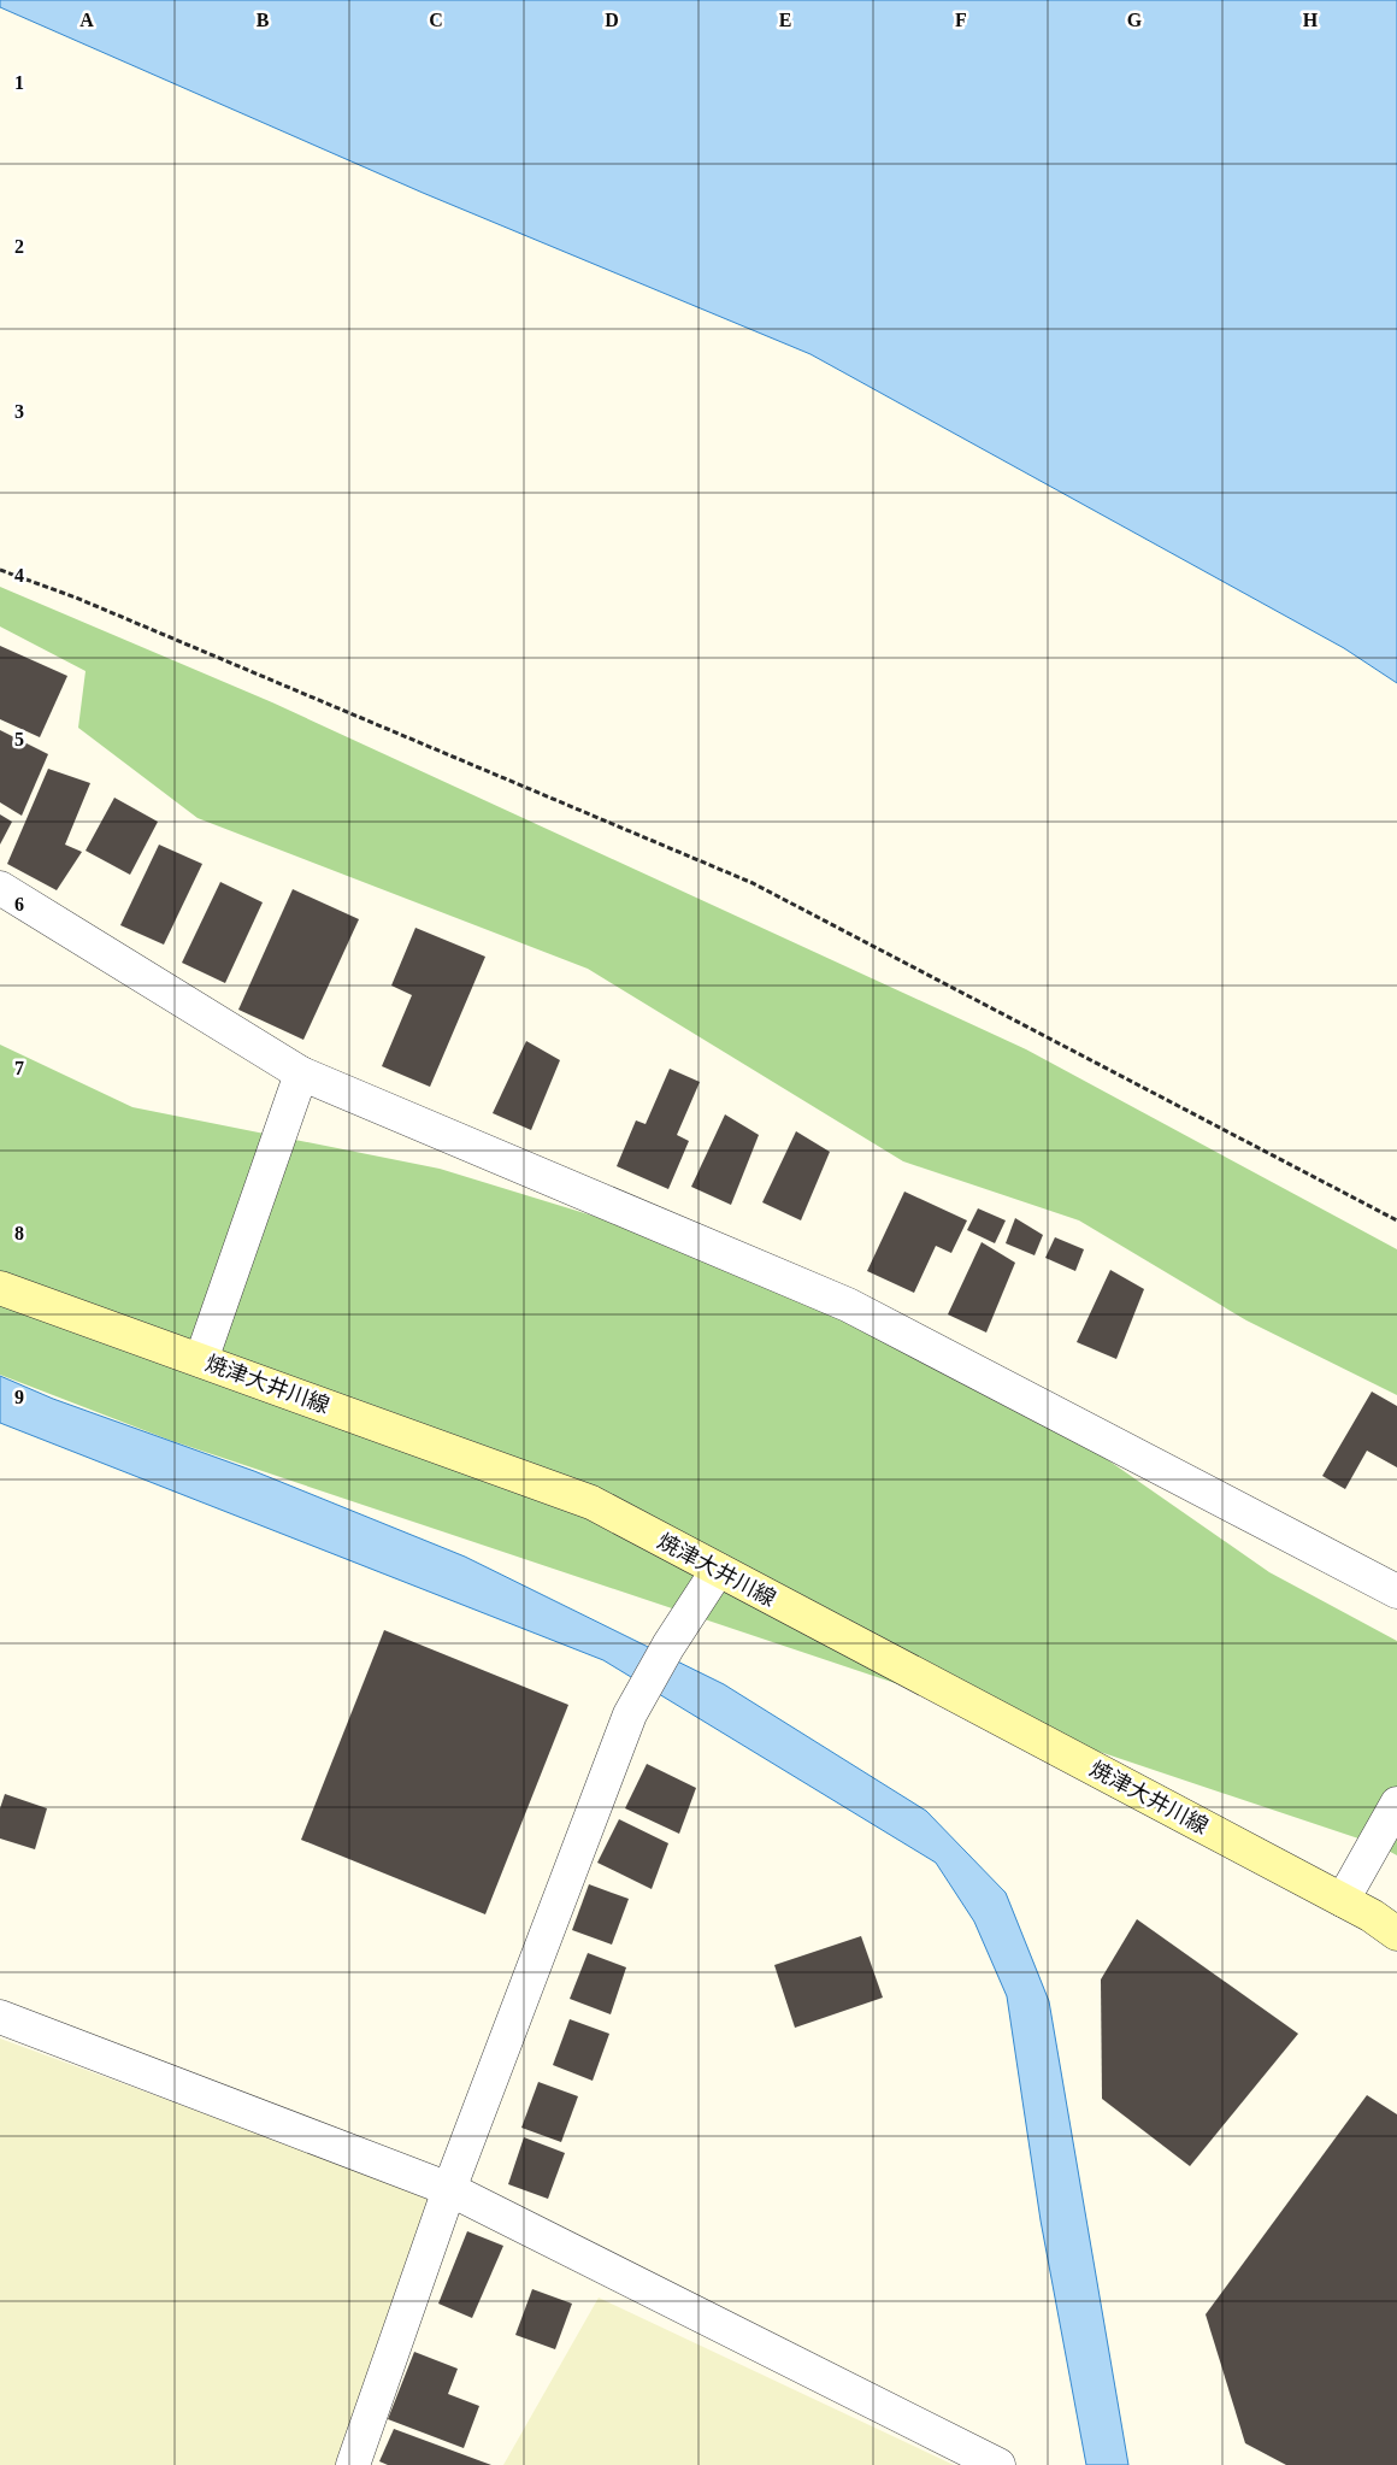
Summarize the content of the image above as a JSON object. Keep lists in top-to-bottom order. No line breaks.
{"streets":{"main road":["焼津大井川線"]},"grid":{"columns":["A","B","C","D","E","F","G","H"],"rows":["1","2","3","4","5","6","7","8","9"]}}
